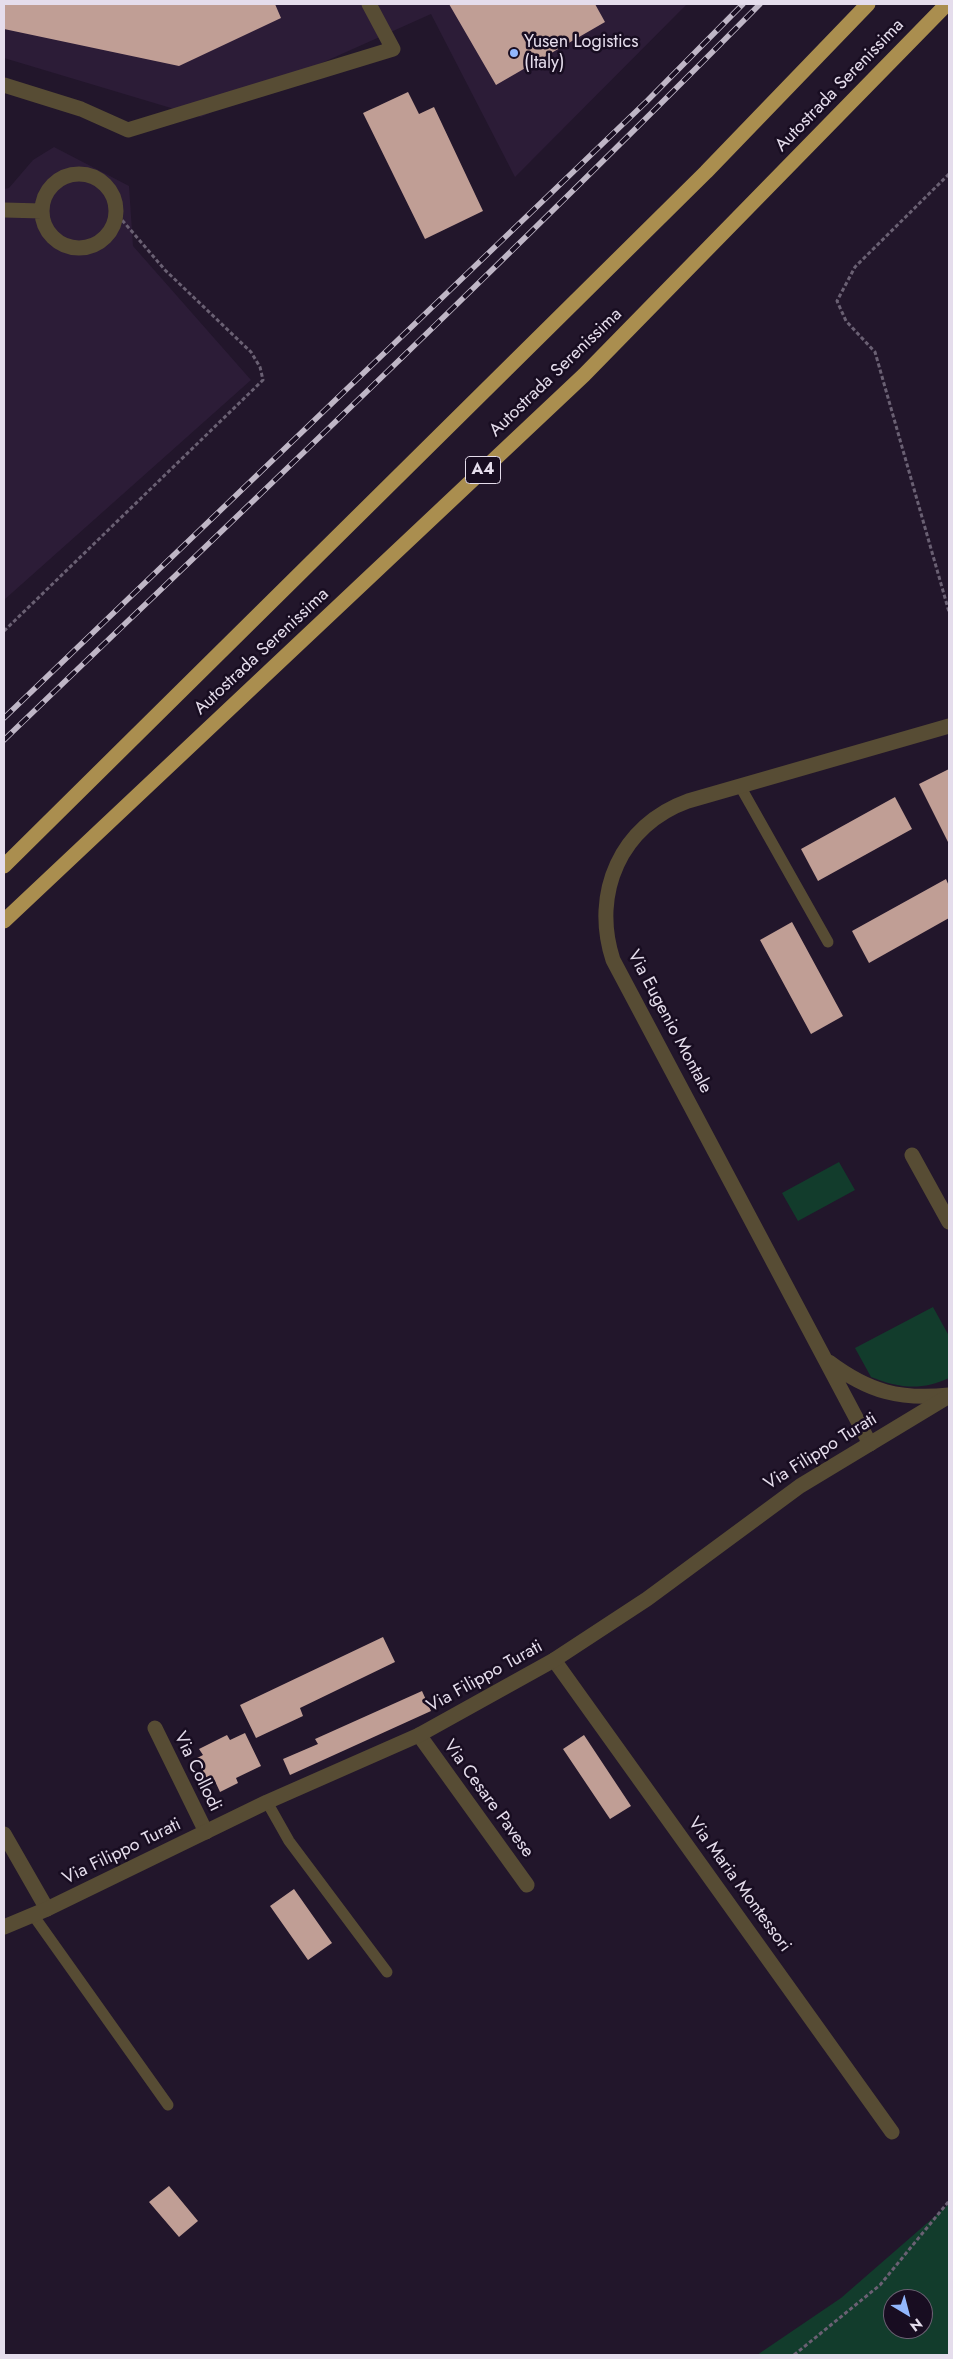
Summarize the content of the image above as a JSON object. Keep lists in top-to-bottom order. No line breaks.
{"streets":{"highway":["Autostrada Serenissima","A4"],"street":["Via Eugenio Montale","Via Filippo Turati","Via Collodi","Via Cesare Pavese","Via Maria Montessori"]},"crossings":[["Via Eugenio Montale","Via Filippo Turati"],["Via Filippo Turati","Via Collodi"],["Via Filippo Turati","Via Cesare Pavese"],["Via Filippo Turati","Via Maria Montessori"]],"places":["Yusen Logistics (Italy)"],"north":"bottom right"}
